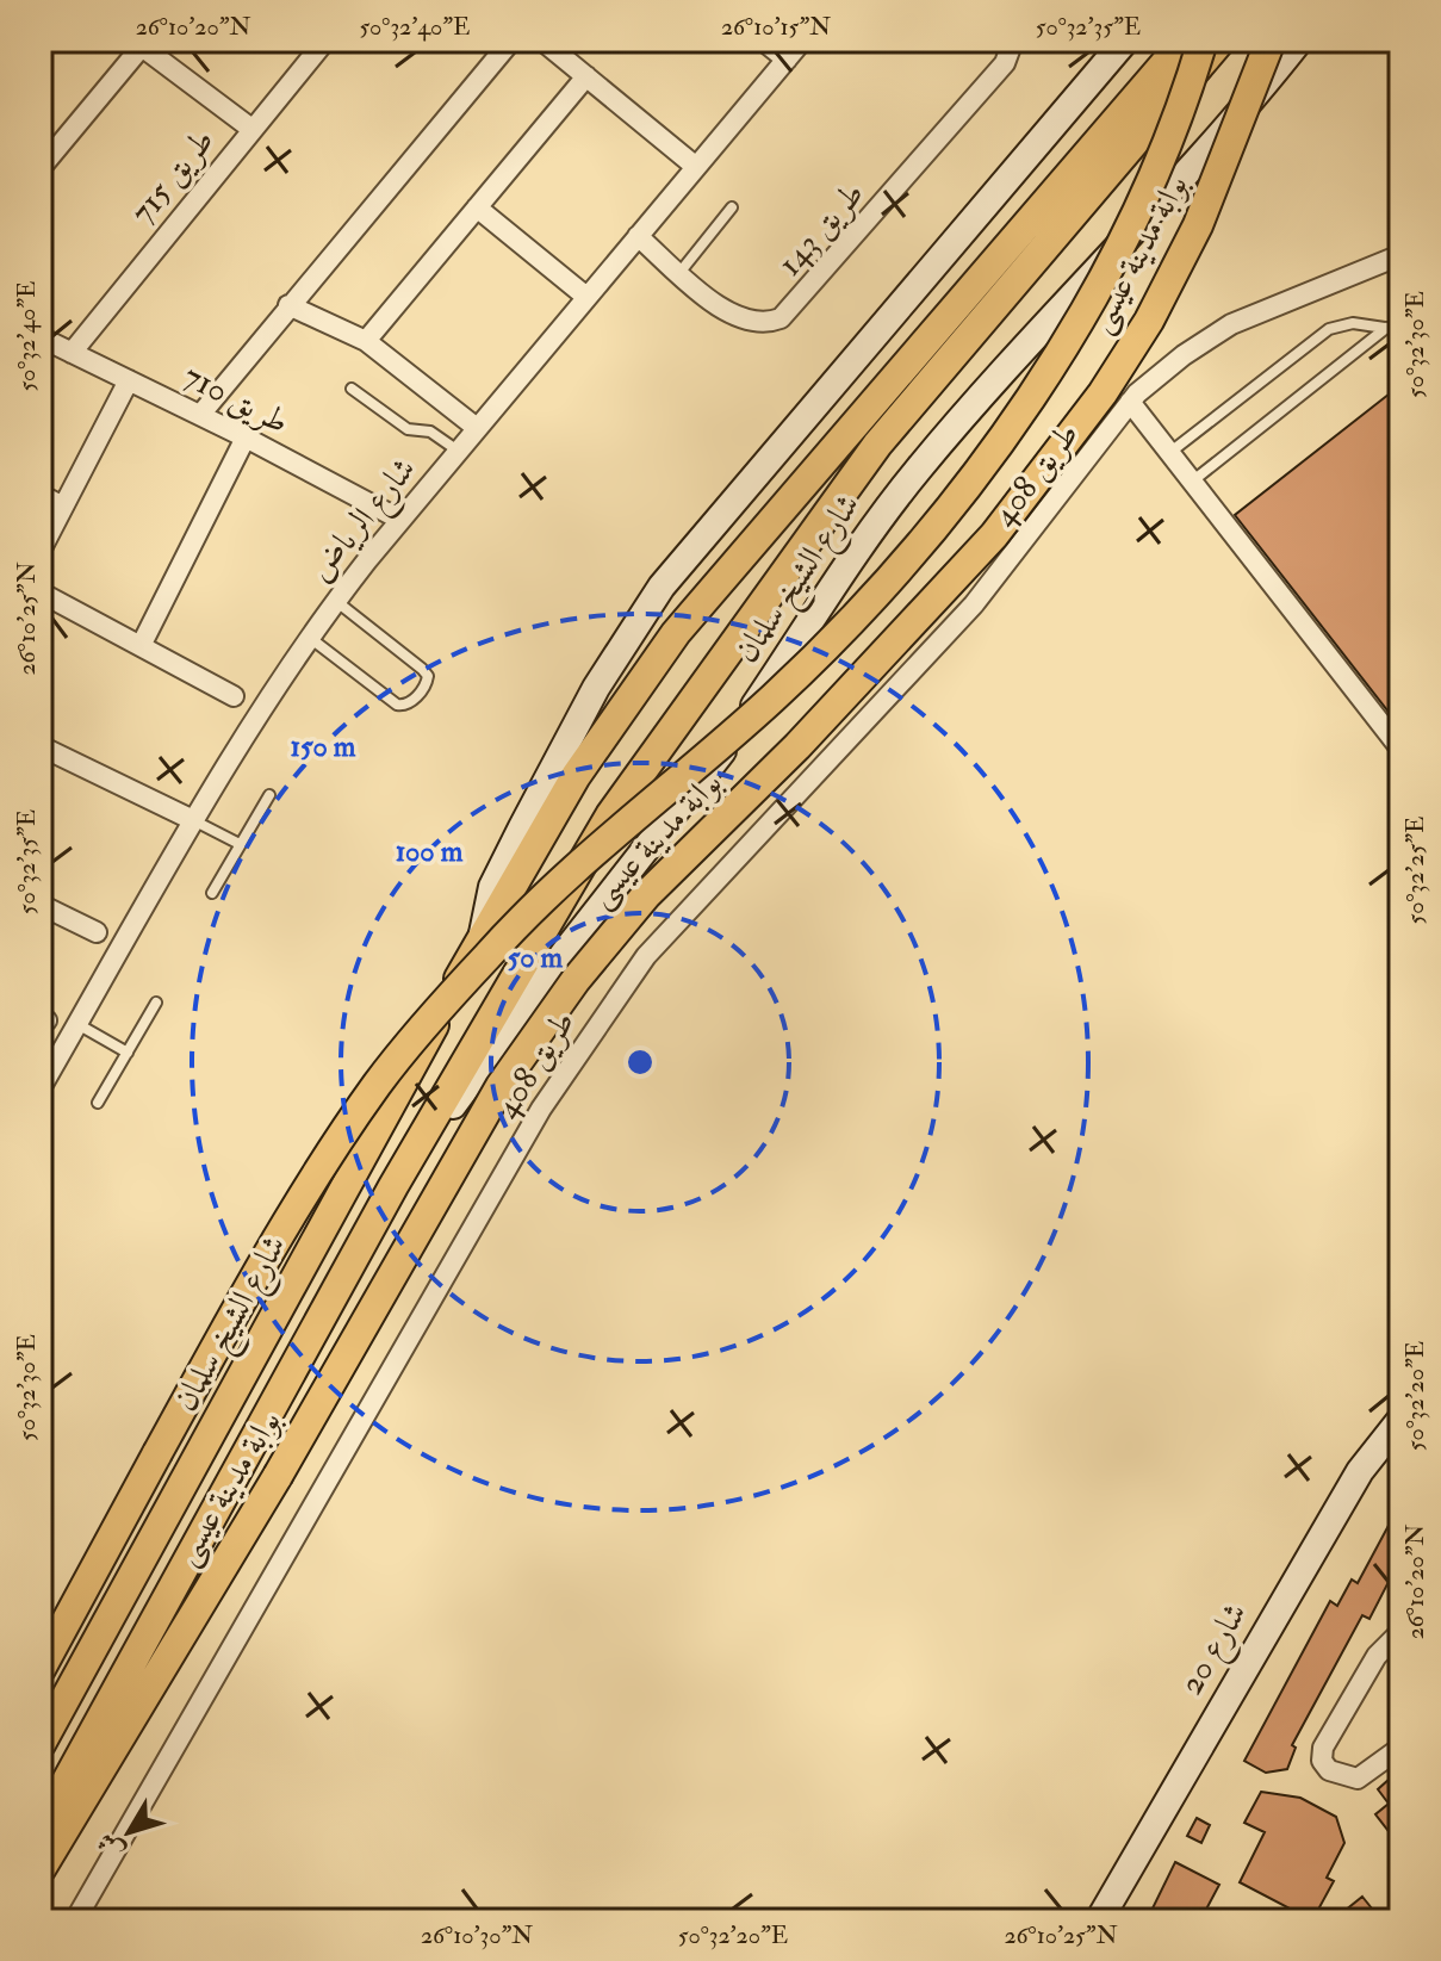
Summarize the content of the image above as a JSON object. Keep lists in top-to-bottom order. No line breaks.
{"streets":{"main road":["بوابة مدينة عيسى","شارع الشيخ سلمان","شارع 20"],"street":["طريق 715","طريق 143","طريق 710","طريق 408","شارع الرياض"]},"crossings":[["طريق 715","طريق 710"],["طريق 143","شارع الرياض"],["طريق 710","شارع الرياض"]],"north":"bottom left","coordinates":["26°10'20\"N","50°32'40\"E","26°10'15\"N","50°32'35\"E","50°32'30\"E","26°10'25\"N","50°32'25\"E","50°32'20\"E","26°10'30\"N"],"rings":["150 m","100 m","50 m"]}
